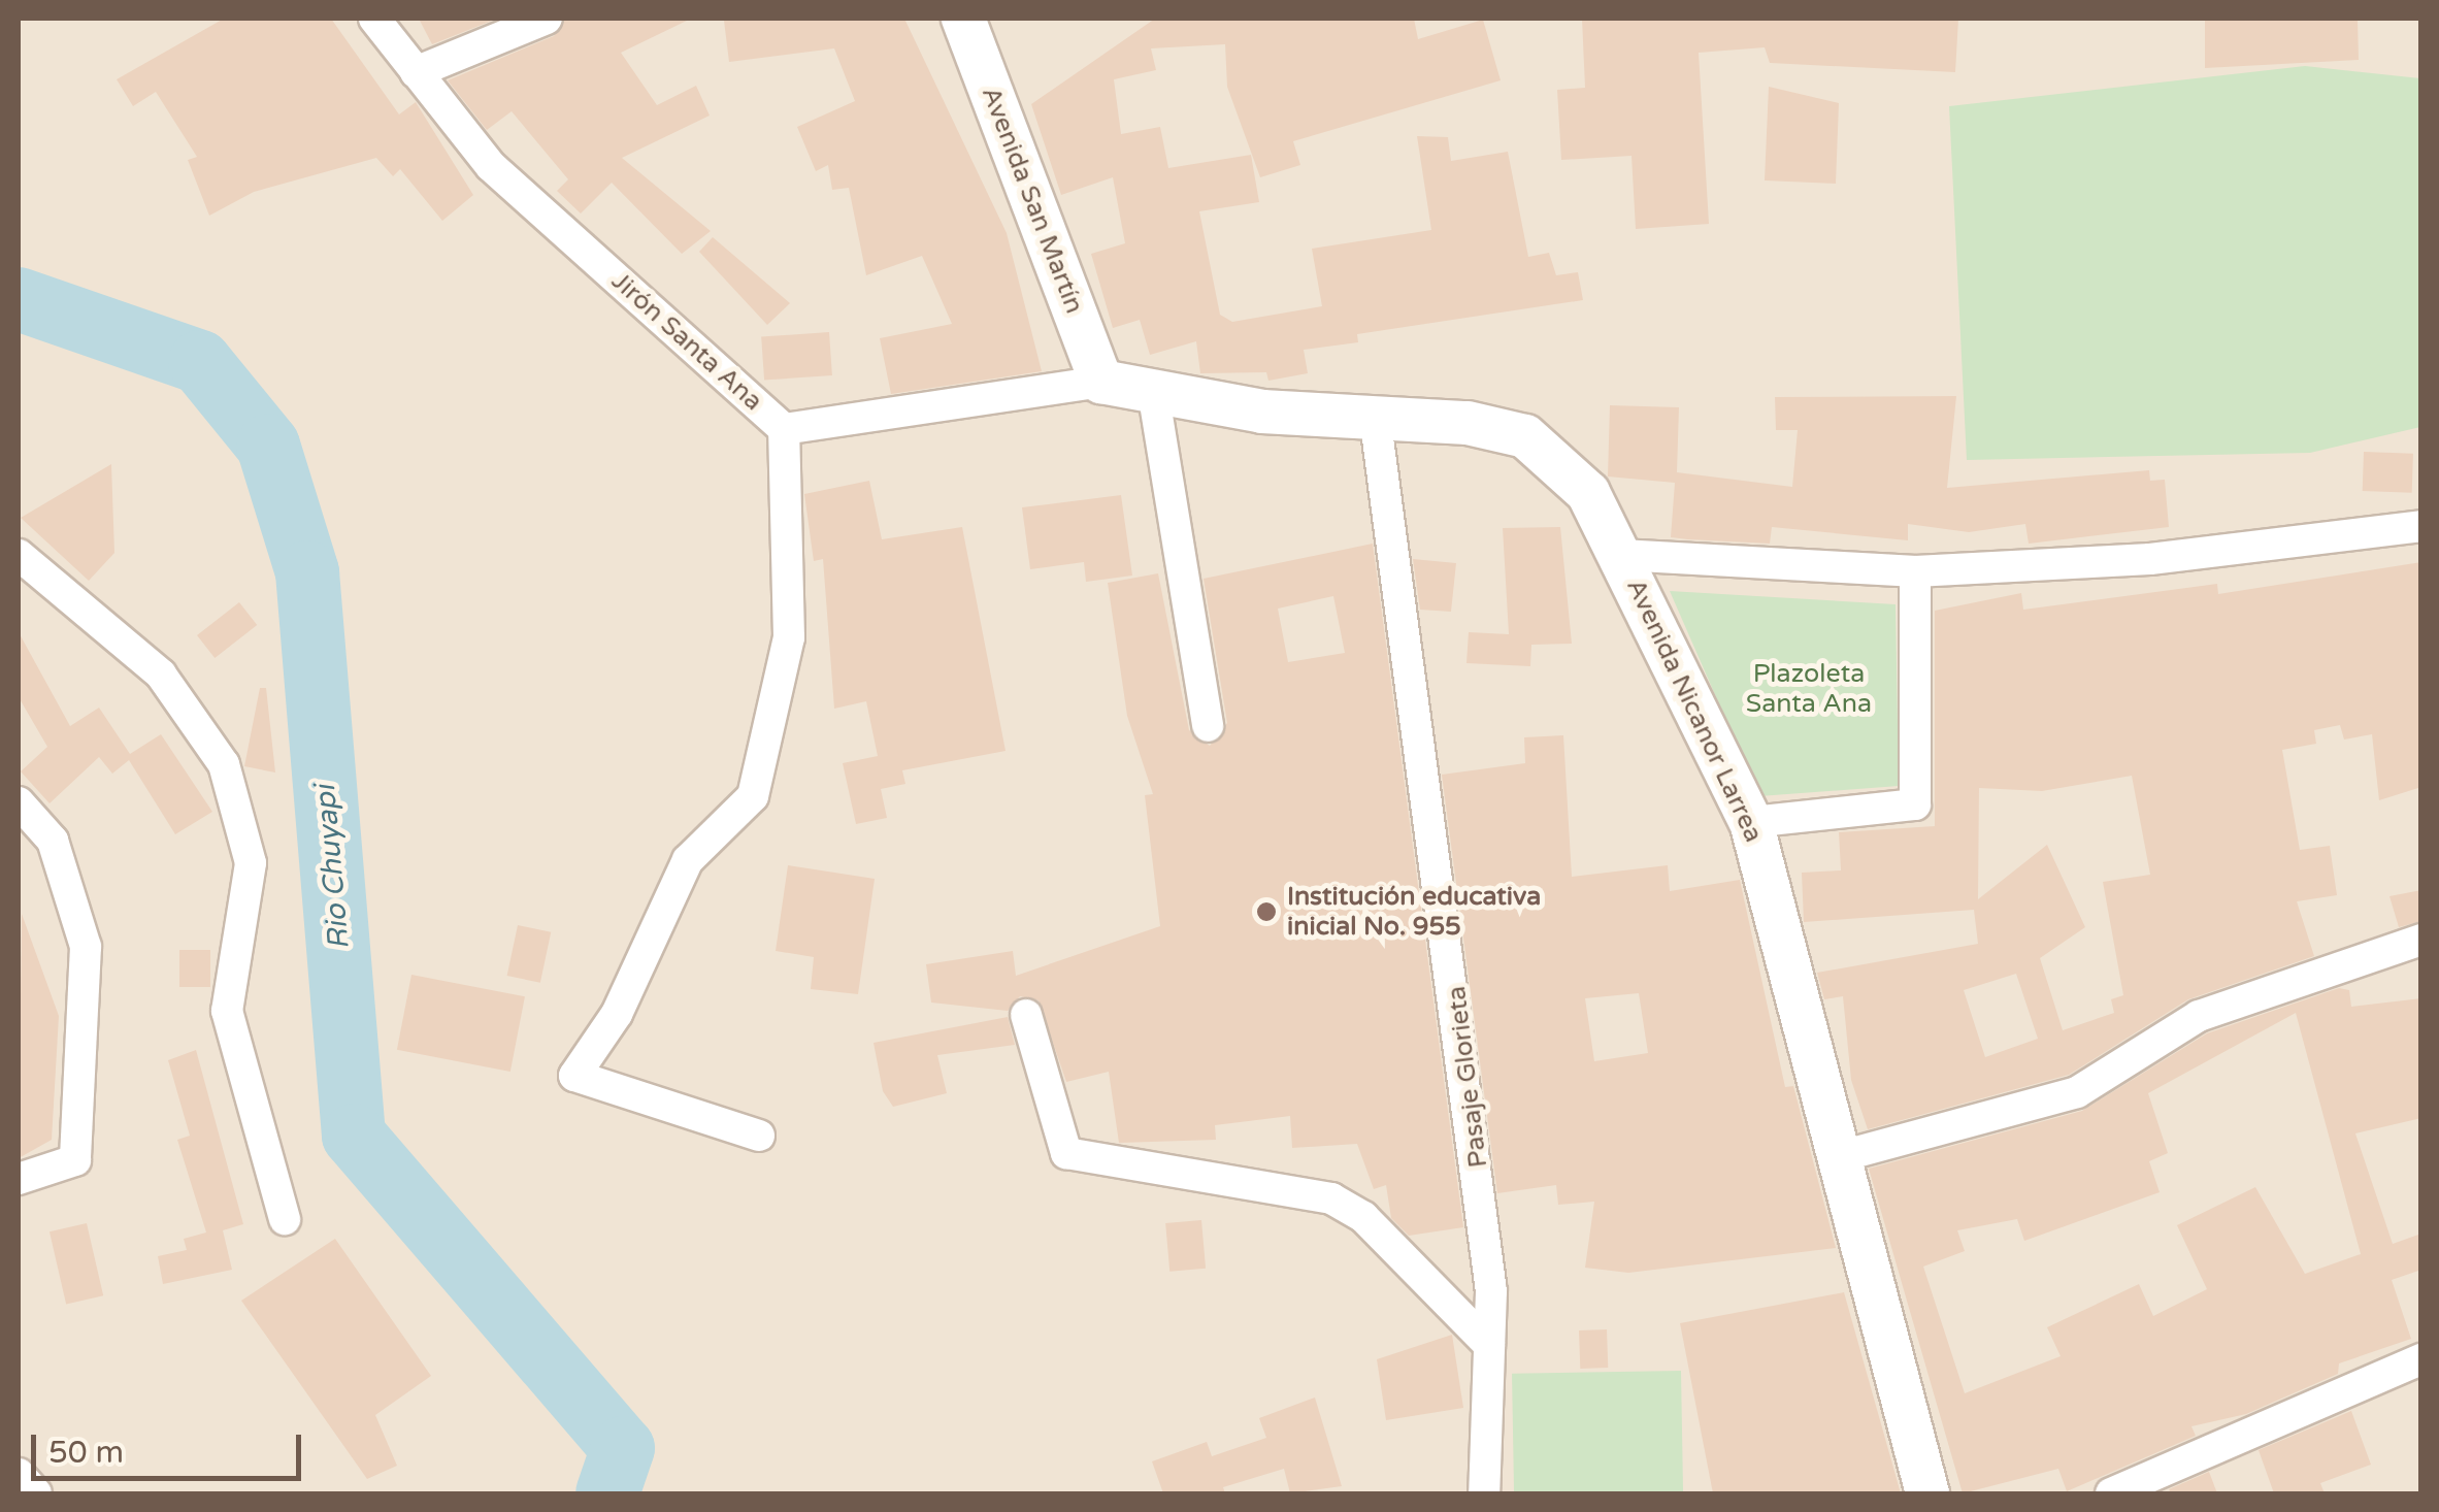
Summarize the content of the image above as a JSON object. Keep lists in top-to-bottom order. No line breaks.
{"streets":{"main road":["Avenida San Martín","Avenida Nicanor Larrea"],"street":["Jirón Santa Ana","Pasaje Glorieta"]},"crossings":[["Avenida San Martín","Jirón Santa Ana"],["Avenida San Martín","Avenida Nicanor Larrea"],["Jirón Santa Ana","Avenida Nicanor Larrea"],["Avenida Nicanor Larrea","Pasaje Glorieta"]],"water":["Rio Chuyapi"],"parks":["Plazoleta Santa Ana"],"places":["Institución educativa inicial No. 955"],"scale_bar":"50 m"}
